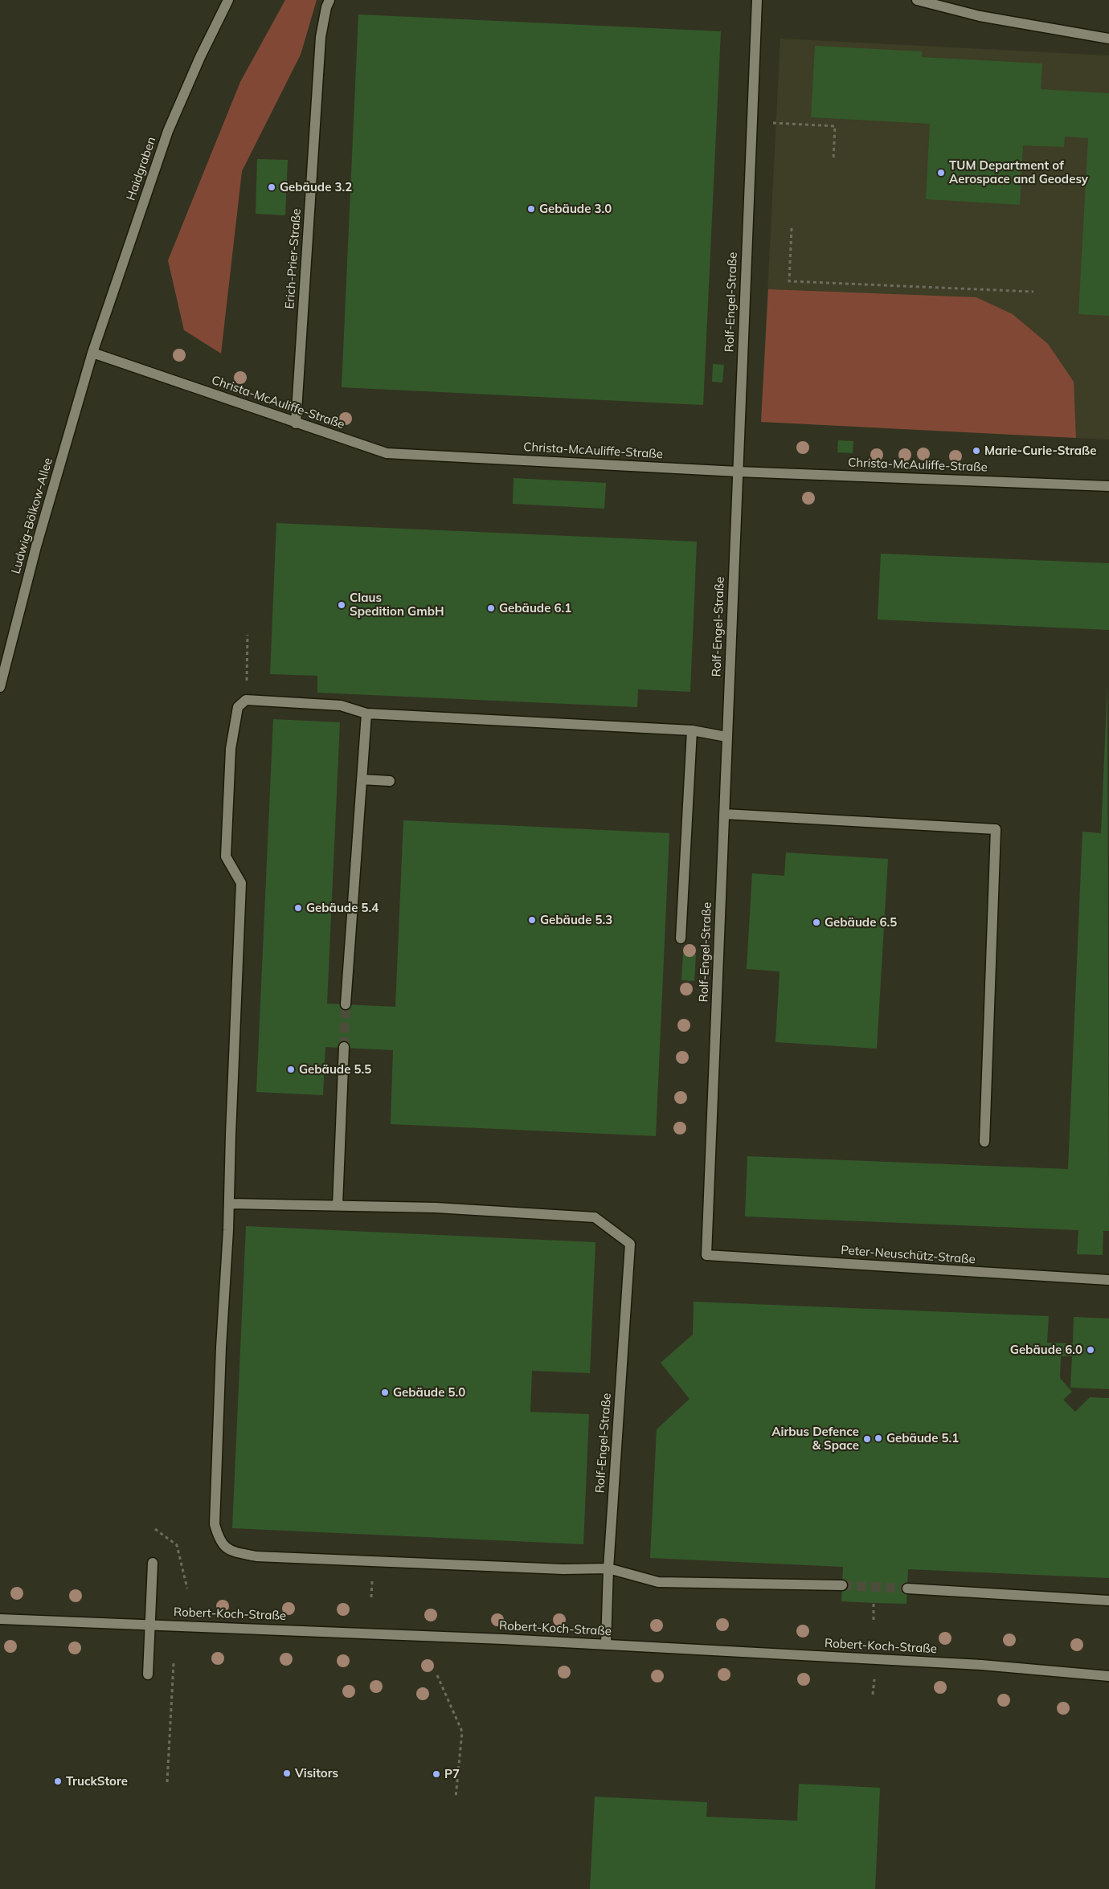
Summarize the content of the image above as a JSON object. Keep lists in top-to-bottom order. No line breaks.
{"streets":{"street":["Haidgraben","Erich-Prier-Straße","Rolf-Engel-Straße","Christa-McAuliffe-Straße","Ludwig-Bölkow-Allee","Peter-Neuschütz-Straße","Robert-Koch-Straße"]},"crossings":[["Haidgraben","Christa-McAuliffe-Straße"],["Haidgraben","Ludwig-Bölkow-Allee"],["Erich-Prier-Straße","Christa-McAuliffe-Straße"],["Rolf-Engel-Straße","Christa-McAuliffe-Straße"],["Rolf-Engel-Straße","Peter-Neuschütz-Straße"],["Rolf-Engel-Straße","Robert-Koch-Straße"],["Christa-McAuliffe-Straße","Ludwig-Bölkow-Allee"]],"places":["TUM Department of Aerospace and Geodesy","Gebäude 3.2","Gebäude 3.0","Marie-Curie-Straße","Claus Spedition GmbH","Gebäude 6.1","Gebäude 5.4","Gebäude 5.3","Gebäude 6.5","Gebäude 5.5","Gebäude 6.0","Gebäude 5.0","Gebäude 5.1","Airbus Defence & Space","Visitors","P7","TruckStore"]}
